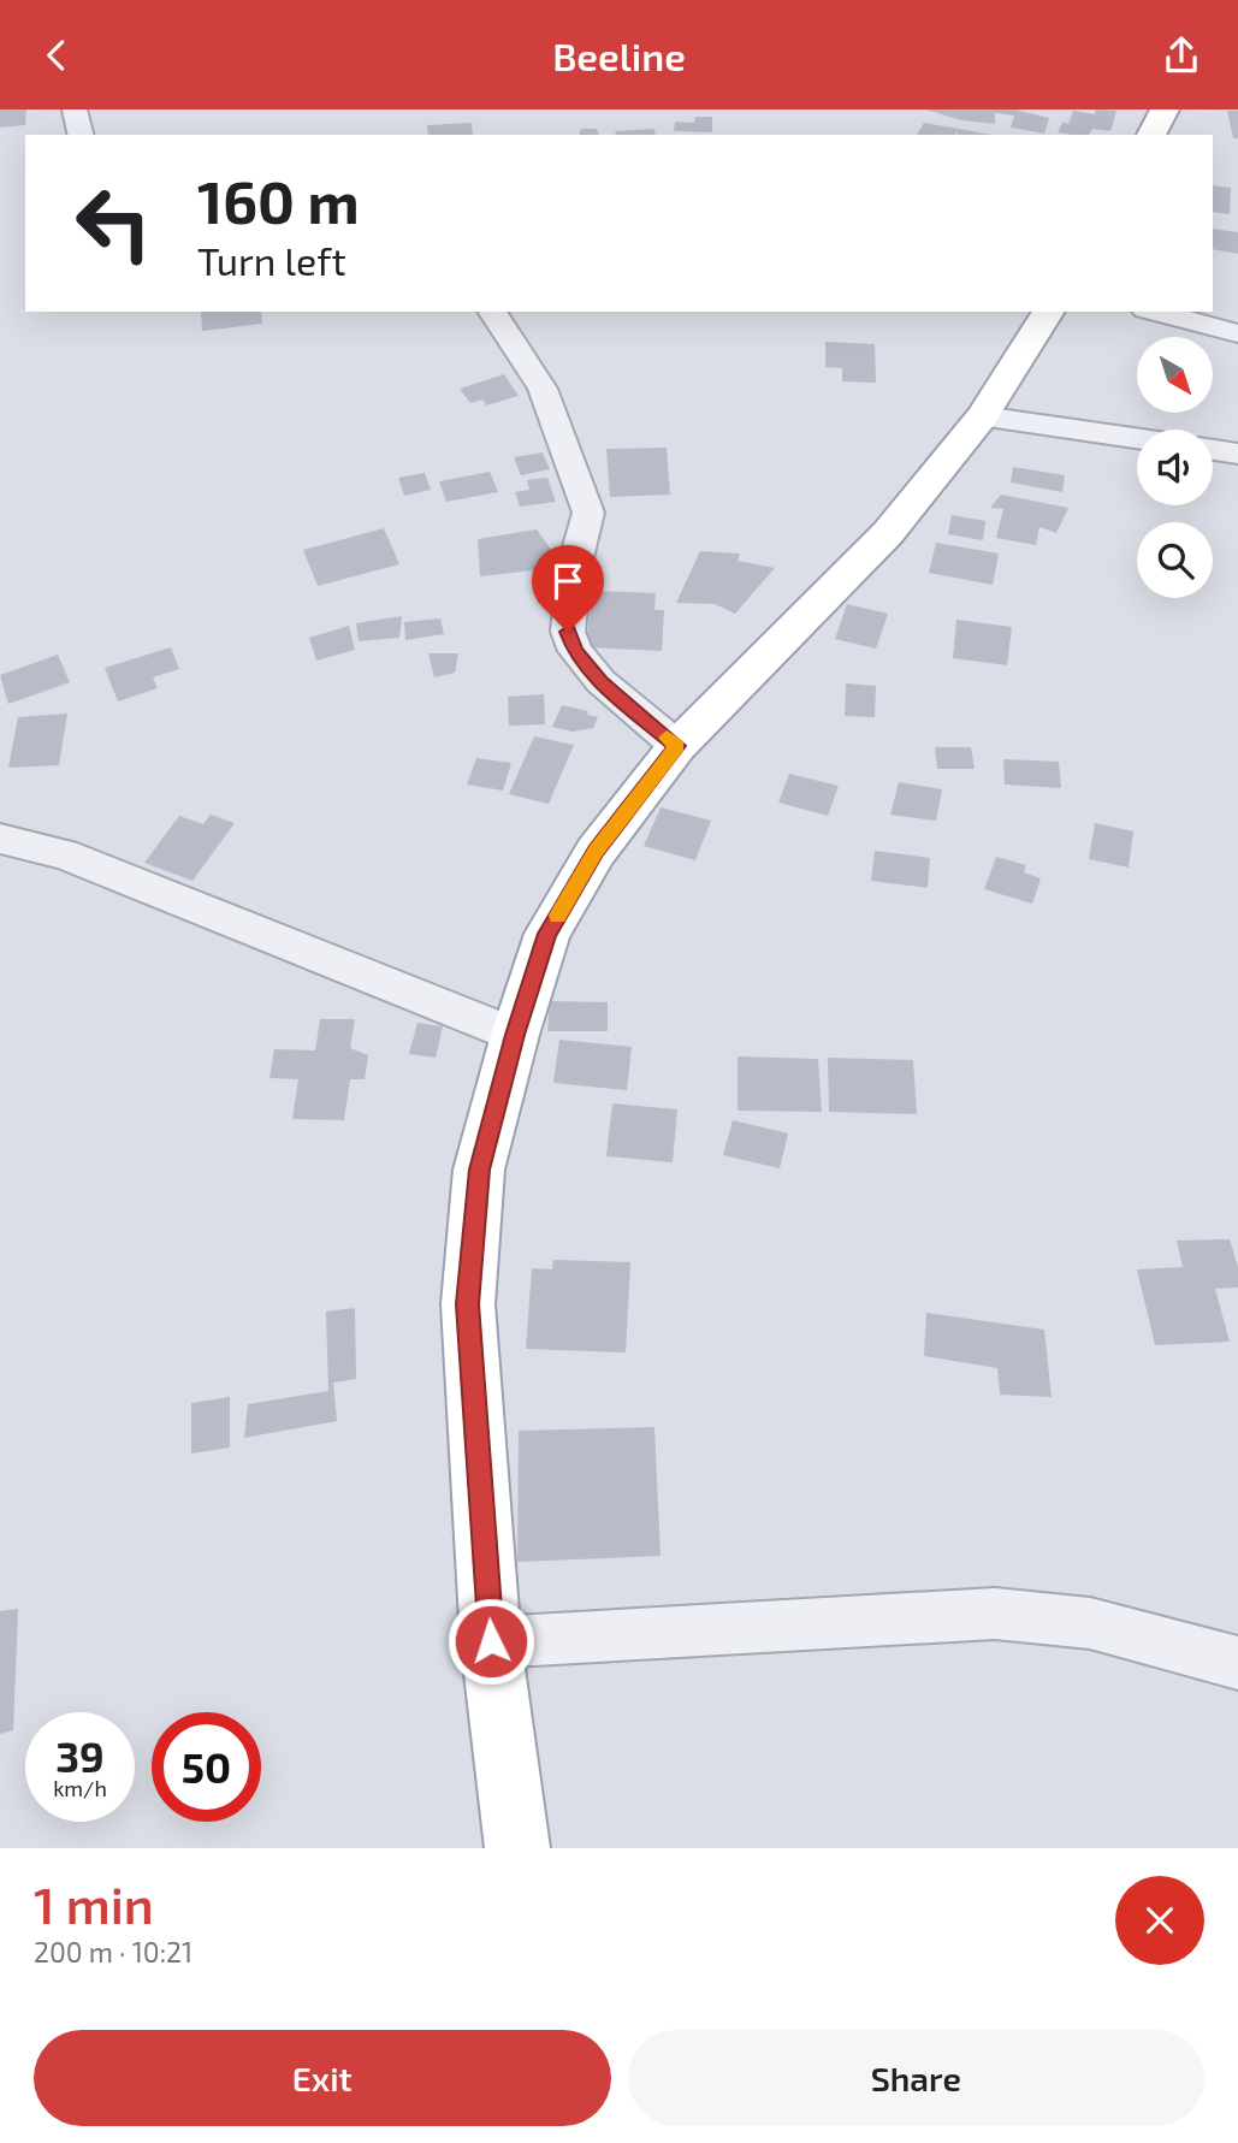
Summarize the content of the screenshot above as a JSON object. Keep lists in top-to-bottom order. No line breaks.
{"north":"bottom right","page":{"header":"Beeline","turn":["160 m","Turn left"],"speed":"39 km/h","limit":"50","heading":["1 min","200 m · 10:21"],"buttons":["Exit","Share"]}}
